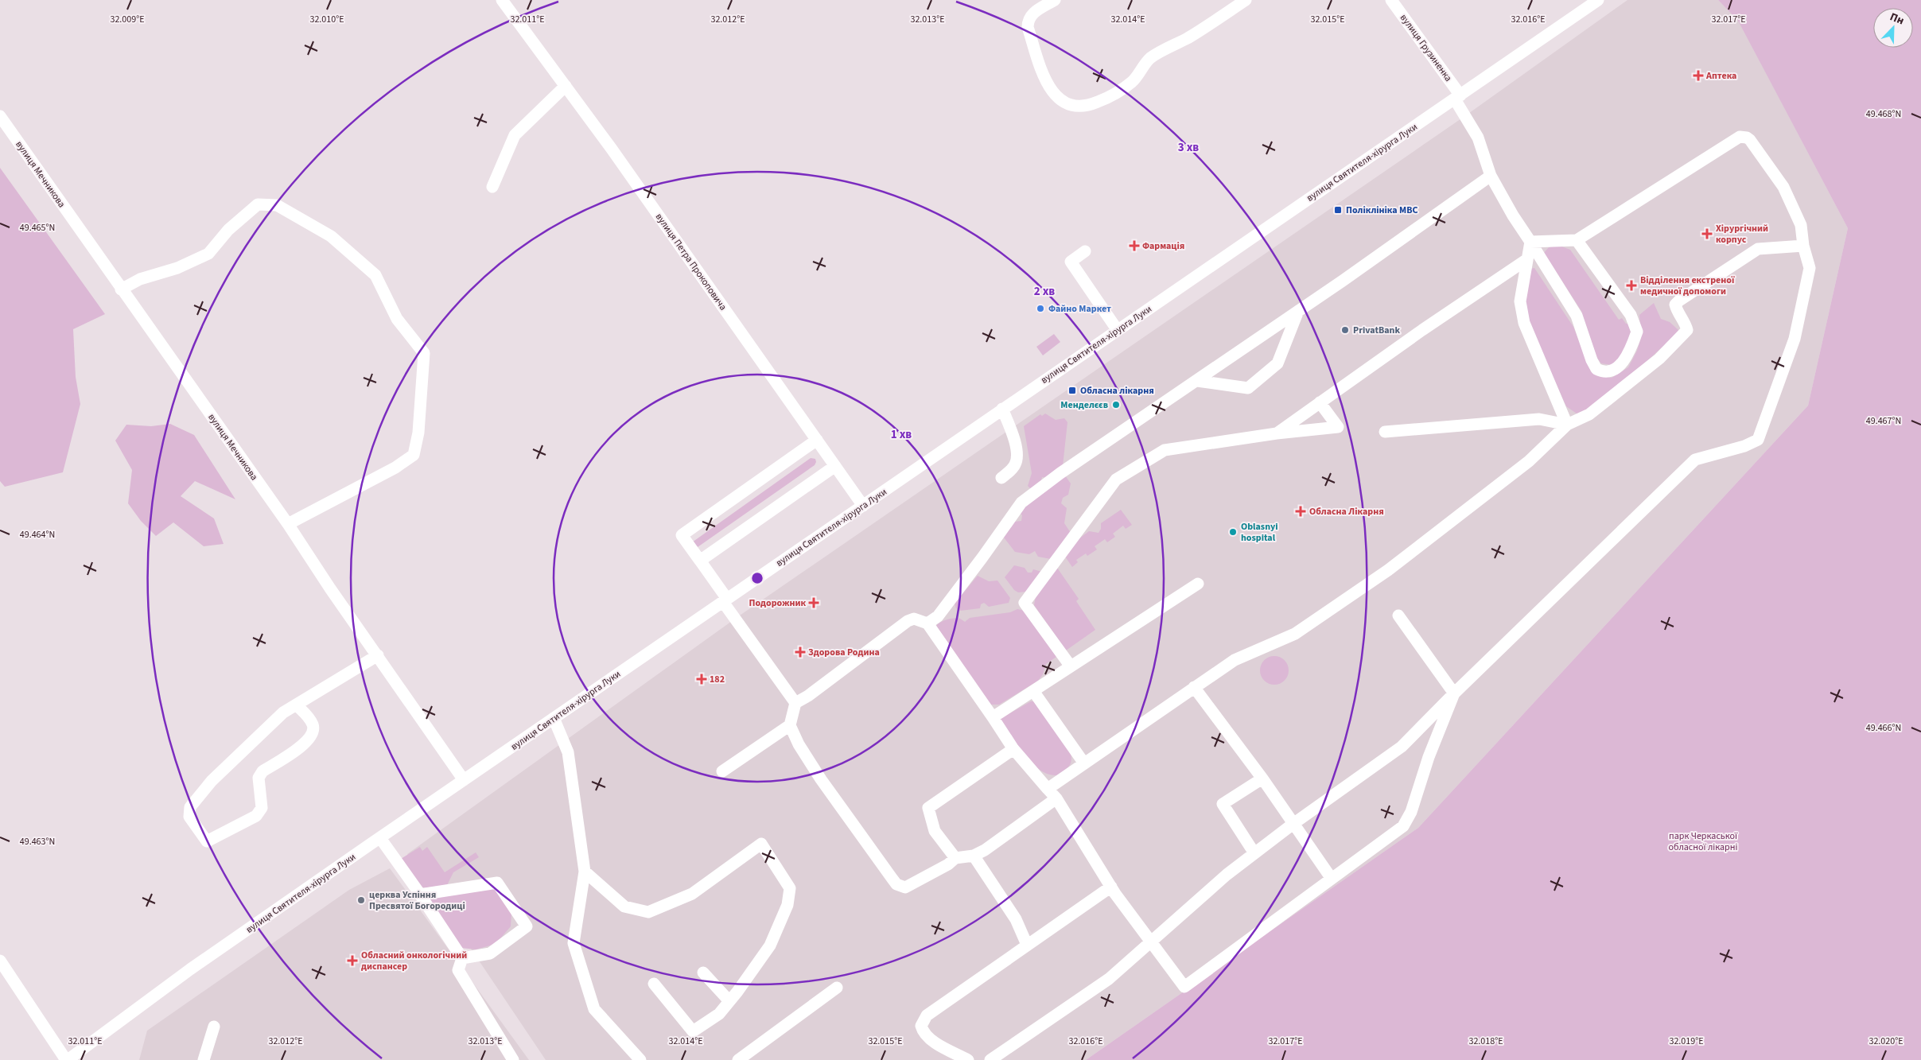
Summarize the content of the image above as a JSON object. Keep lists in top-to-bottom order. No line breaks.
{"streets":{"street":["вулиця Грузиненка","вулиця Святителя-хірурга Луки","вулиця Мечникова","вулиця Петра Прокоповича"]},"crossings":[["вулиця Грузиненка","вулиця Святителя-хірурга Луки"],["вулиця Святителя-хірурга Луки","вулиця Мечникова"],["вулиця Святителя-хірурга Луки","вулиця Петра Прокоповича"]],"parks":["парк Черкаської обласної лікарні"],"places":{"health":["Аптека","Хірургічний корпус","Фармація","Відділення екстреної медичної допомоги","Обласна Лікарня","Подорожник","Здорова Родина","182","Обласний онкологічний диспансер"],"transit":["Поліклініка МВС","Обласна лікарня"],"other":["Файно Маркет","PrivatBank","Менделєєв","Oblasnyi hospital","церква Успіння Пресвятої Богородиці"]},"north":"top right","coordinates":["32.010°E","32.011°E","32.012°E","32.013°E","32.014°E","32.015°E","32.016°E","32.017°E","32.009°E","49.468°N","49.465°N","49.467°N","49.464°N","49.466°N","49.463°N","32.018°E","32.019°E","32.020°E"],"rings":["3 хв","2 хв","1 хв"]}
